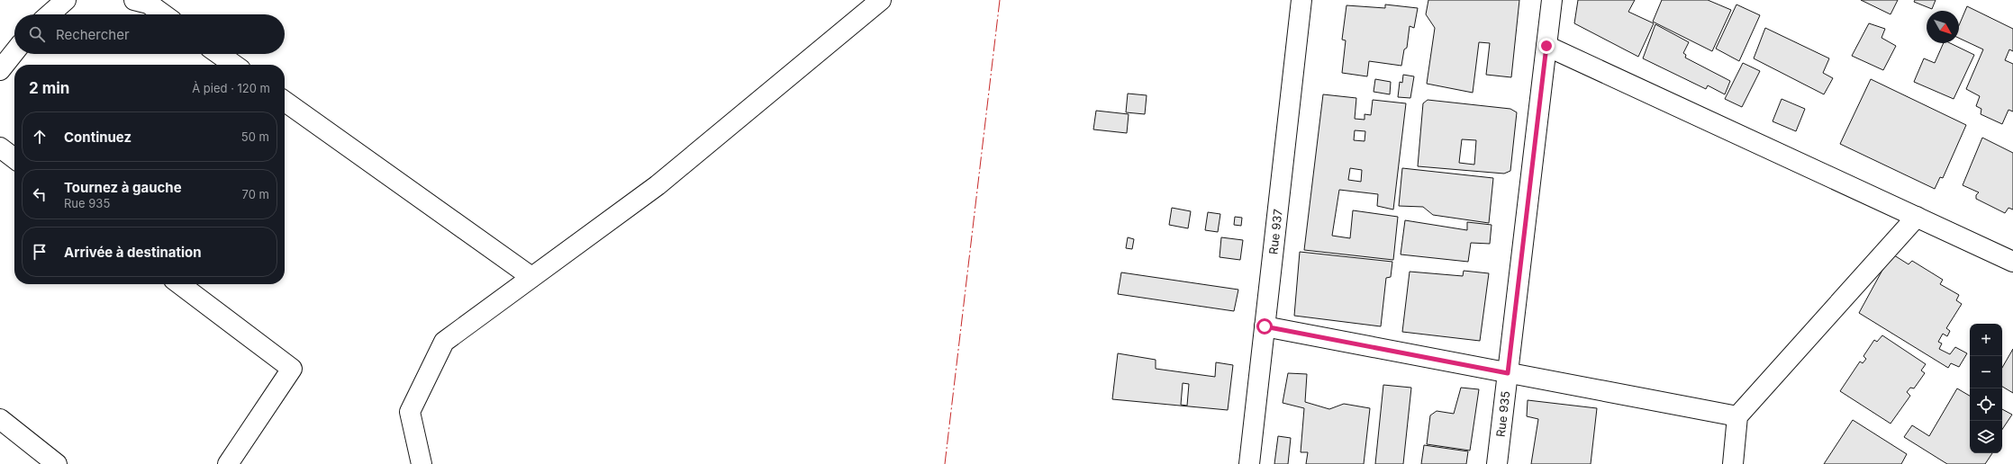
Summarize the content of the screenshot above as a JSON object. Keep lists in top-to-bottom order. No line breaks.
{"streets":{"street":["Rue 937","Rue 935"]},"north":"bottom right","page":{"search":"Rechercher","heading":["2 min","À pied · 120 m"],"list":[["Continuez","50 m"],["Tournez à gauche","Rue 935","70 m"],"Arrivée à destination"],"map_buttons":["+","−"]}}
